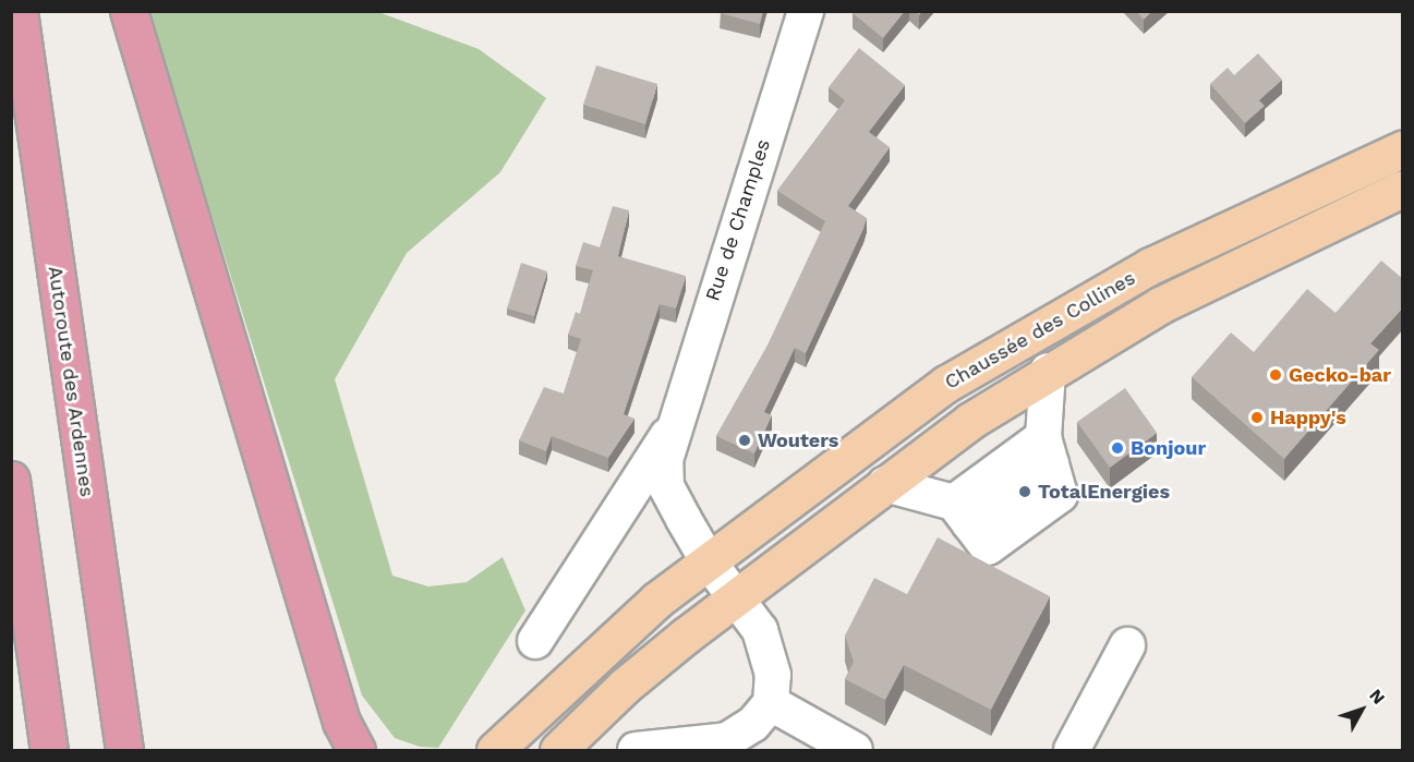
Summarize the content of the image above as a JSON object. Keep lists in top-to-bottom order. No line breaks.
{"streets":{"highway":["Autoroute des Ardennes"],"main road":["Chaussée des Collines"],"street":["Rue de Champles"]},"crossings":[["Rue de Champles","Chaussée des Collines"]],"places":["Gecko-bar","Happy's","Wouters","Bonjour","TotalEnergies"],"north":"top right"}
